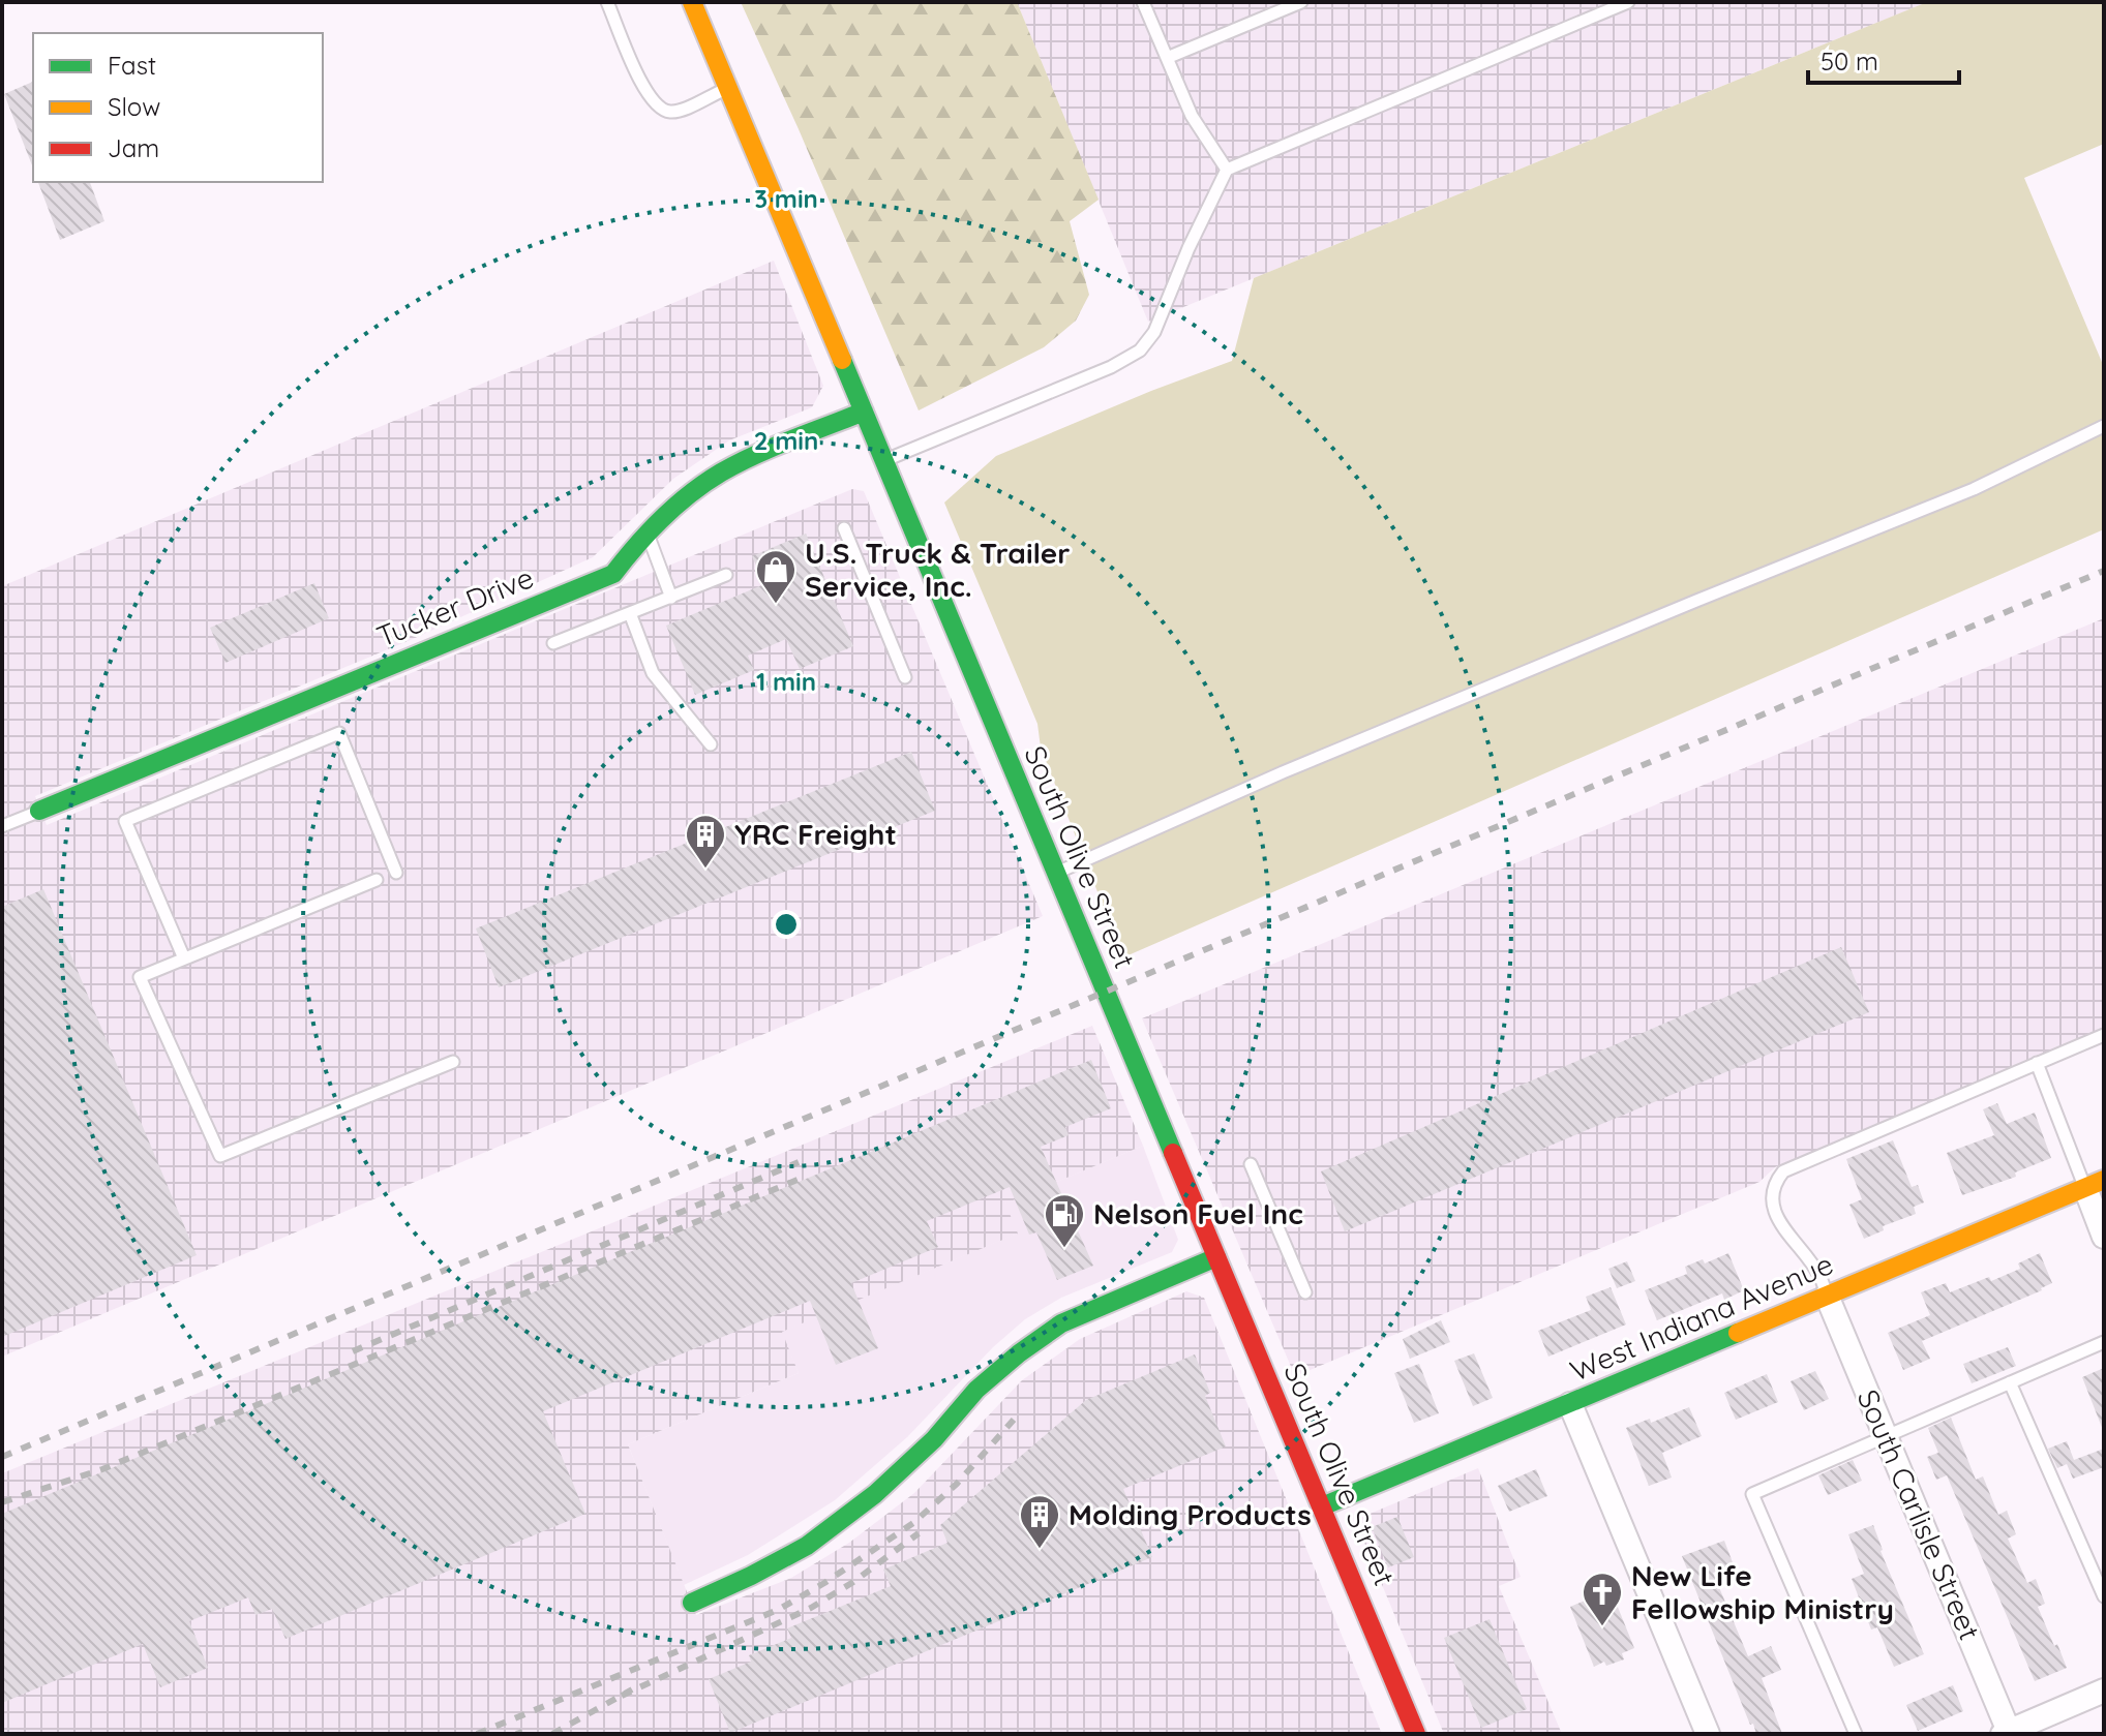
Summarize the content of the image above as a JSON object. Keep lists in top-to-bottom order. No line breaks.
{"streets":{"street":["Tucker Drive","South Olive Street","West Indiana Avenue","South Carlisle Street"]},"crossings":[["Tucker Drive","South Olive Street"],["South Olive Street","West Indiana Avenue"],["West Indiana Avenue","South Carlisle Street"]],"places":{"shop":["U.S. Truck & Trailer Service, Inc."],"building":["YRC Freight","Molding Products"],"fuel station":["Nelson Fuel Inc"],"church":["New Life Fellowship Ministry"]},"legend":["Fast","Slow","Jam"],"scale_bar":"50 m","rings":["3 min","2 min","1 min"]}
